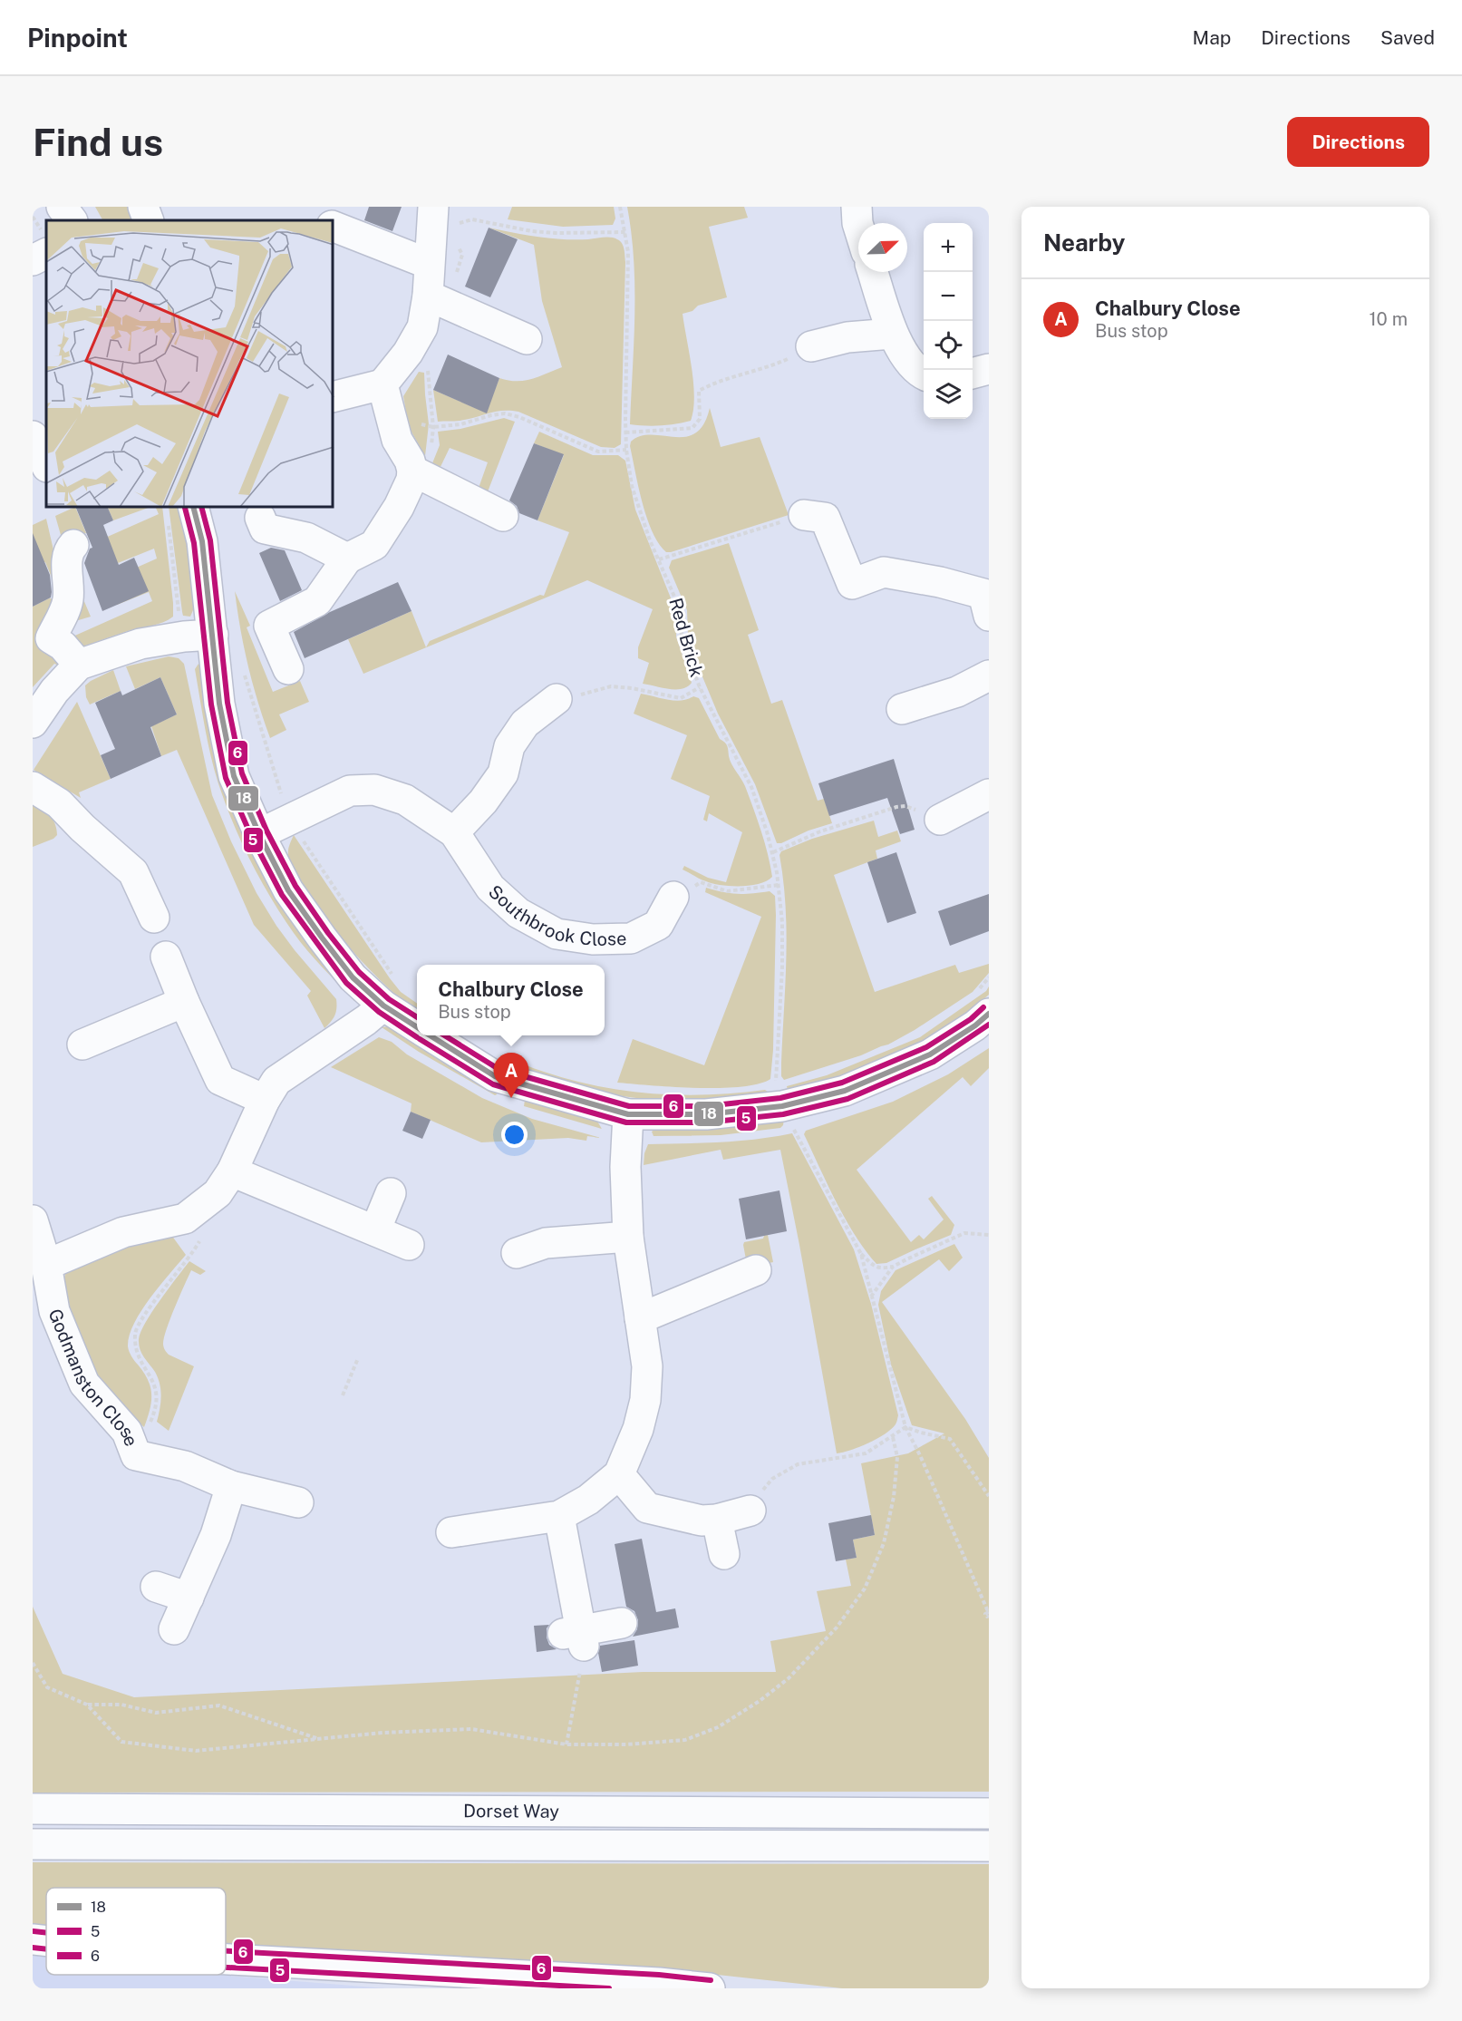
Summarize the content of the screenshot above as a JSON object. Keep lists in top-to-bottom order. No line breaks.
{"streets":{"main road":["Southbrook Close","Godmanston Close","Dorset Way"],"path":["Red Brick"]},"lines":["transit line 18","transit line 5","transit line 6"],"legend":["18","5","6"],"north":"top right","page":{"header":"Pinpoint","nav":["Map","Directions","Saved"],"buttons":"Directions","title":"Find us","heading":"Nearby","map_buttons":["+","−"],"list":[{"mark":"A","name":"Chalbury Close","note":"Bus stop","value":"10 m"}],"popup":["Chalbury Close","Bus stop"],"pins":"A"}}
